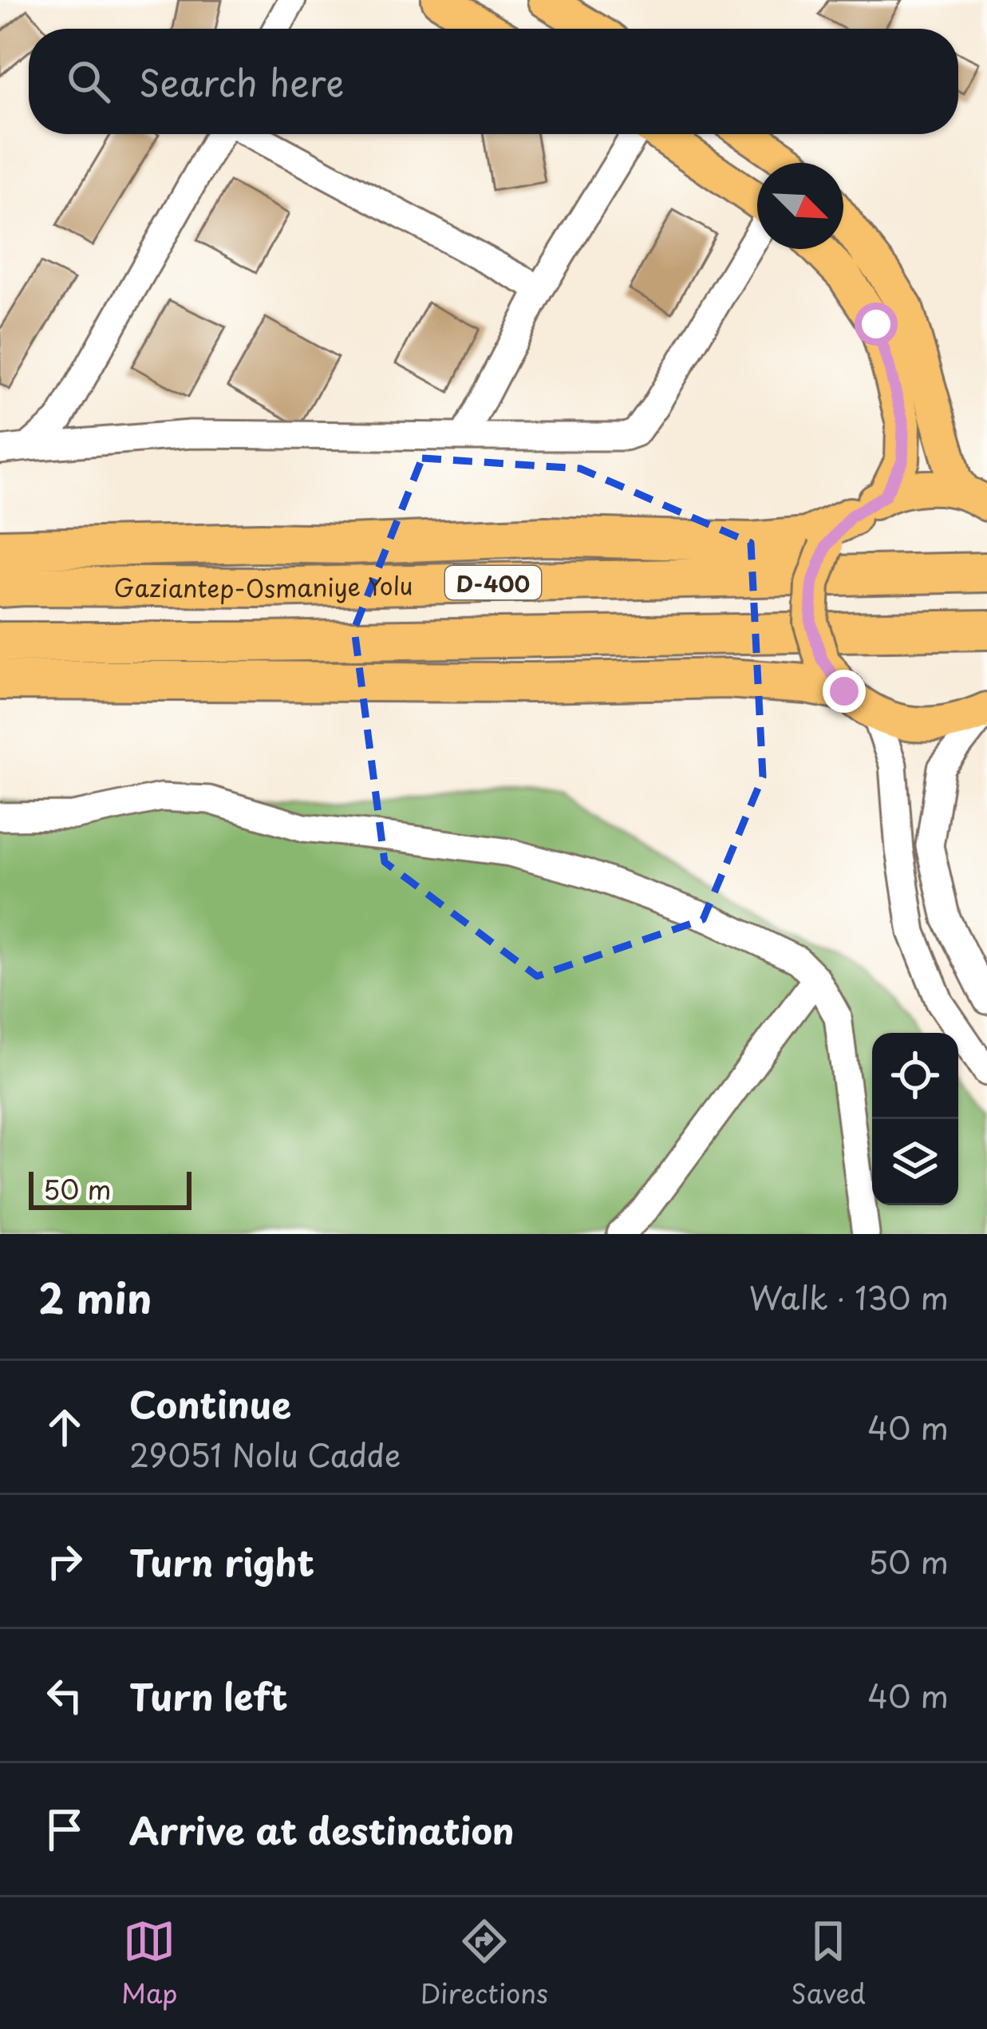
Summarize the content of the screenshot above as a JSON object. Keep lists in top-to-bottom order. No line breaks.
{"streets":{"highway":["D-400","Gaziantep-Osmaniye Yolu"]},"scale_bar":"50 m","north":"bottom right","page":{"search":"Search here","scale":"50 m","heading":["2 min","Walk · 130 m"],"list":[["Continue","29051 Nolu Cadde","40 m"],["Turn right","50 m"],["Turn left","40 m"],"Arrive at destination"],"nav":["Map","Directions","Saved"]}}
